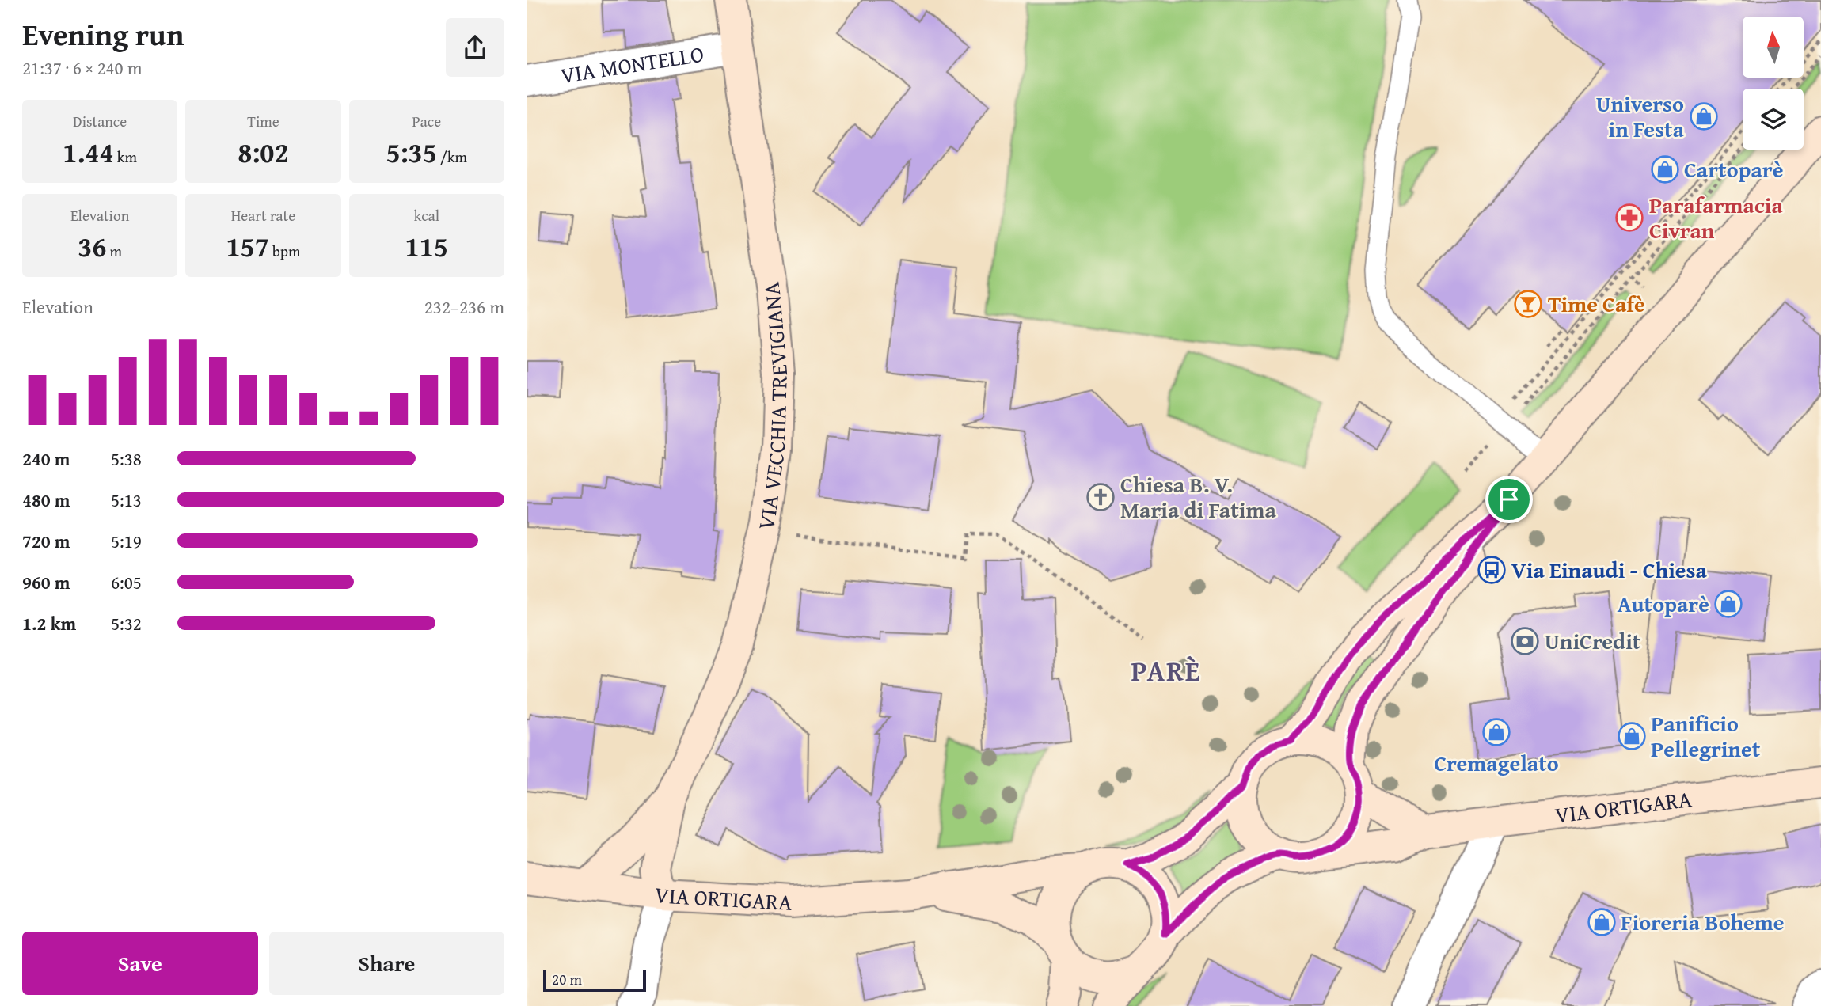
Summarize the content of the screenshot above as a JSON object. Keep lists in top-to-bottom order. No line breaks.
{"streets":{"street":["VIA MONTELLO","VIA VECCHIA TREVIGIANA","VIA ORTIGARA"]},"crossings":[["VIA MONTELLO","VIA VECCHIA TREVIGIANA"],["VIA VECCHIA TREVIGIANA","VIA ORTIGARA"]],"districts":["PARÈ"],"places":{"shop":["Universo in Festa","Cartoparè","Autoparè","Cremagelato","Panificio Pellegrinet","Fioreria Boheme"],"pharmacy":["Parafarmacia Civran"],"bar":["Time Cafè"],"church":["Chiesa B. V. Maria di Fatima"],"bus stop":["Via Einaudi - Chiesa"],"bank":["UniCredit"]},"scale_bar":"20 m","north":"top","page":{"heading":["Evening run","21:37 · 6 × 240 m"],"stats":[["Distance","1.44 km"],["Time","8:02"],["Pace","5:35 /km"],["Elevation","36 m"],["Heart rate","157 bpm"],["kcal","115"]],"chart":["Elevation","232–236 m"],"list":[{"name":"240 m","note":"5:38"},{"name":"480 m","note":"5:13"},{"name":"720 m","note":"5:19"},{"name":"960 m","note":"6:05"},{"name":"1.2 km","note":"5:32"}],"buttons":["Save","Share"],"scale":"20 m"}}
